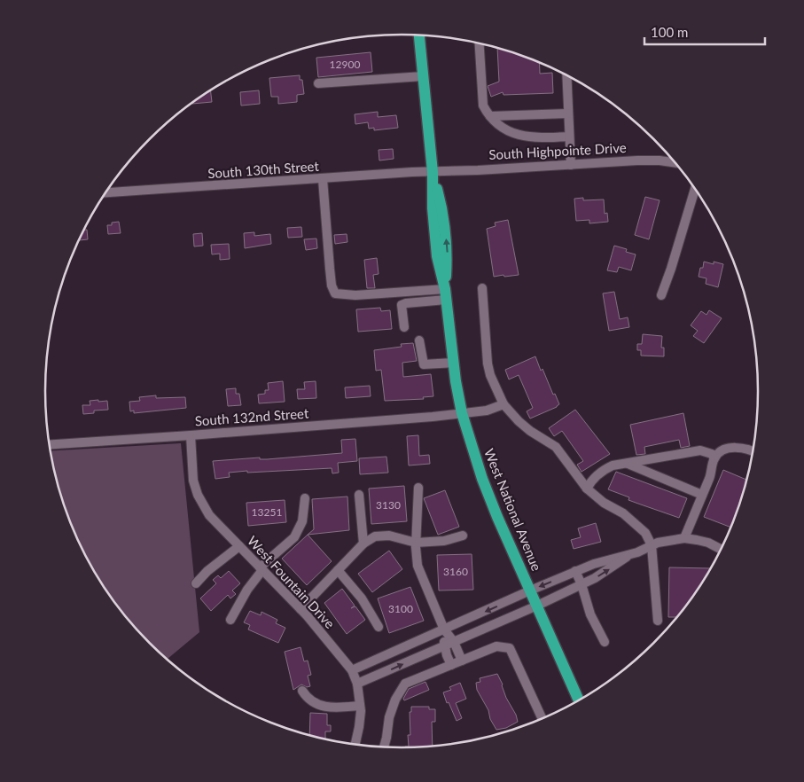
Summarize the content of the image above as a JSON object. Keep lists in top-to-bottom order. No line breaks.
{"streets":{"main road":["West National Avenue"],"street":["South Highpointe Drive","South 130th Street","South 132nd Street","West Fountain Drive"]},"crossings":[["South Highpointe Drive","South 130th Street"],["South Highpointe Drive","West National Avenue"],["South 130th Street","West National Avenue"],["South 132nd Street","West National Avenue"],["South 132nd Street","West Fountain Drive"]],"house_numbers":["12900","3130","13251","3160","3100"],"scale_bar":"100 m"}
